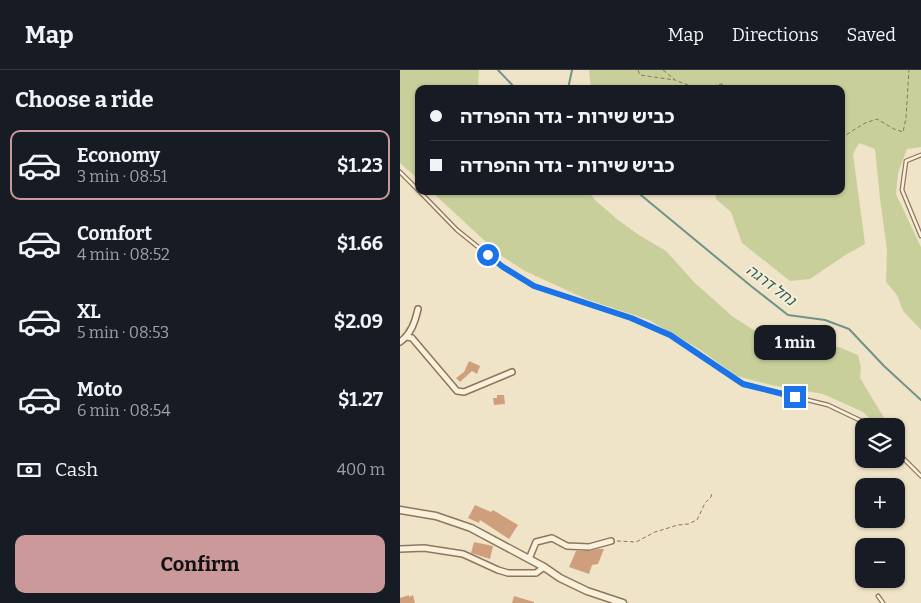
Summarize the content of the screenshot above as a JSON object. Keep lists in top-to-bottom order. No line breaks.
{"water":["נחל דרגה"],"page":{"header":"Map","nav":["Map","Directions","Saved"],"heading":"Choose a ride","banner":["כביש שירות - גדר ההפרדה","כביש שירות - גדר ההפרדה"],"list":[{"name":"Economy","note":"3 min · 08:51","value":"$1.23"},{"name":"Comfort","note":"4 min · 08:52","value":"$1.66"},{"name":"XL","note":"5 min · 08:53","value":"$2.09"},{"name":"Moto","note":"6 min · 08:54","value":"$1.27"}],"bubble":"1 min","map_buttons":["+","−"],"pay":["Cash","400 m"],"buttons":"Confirm"}}
